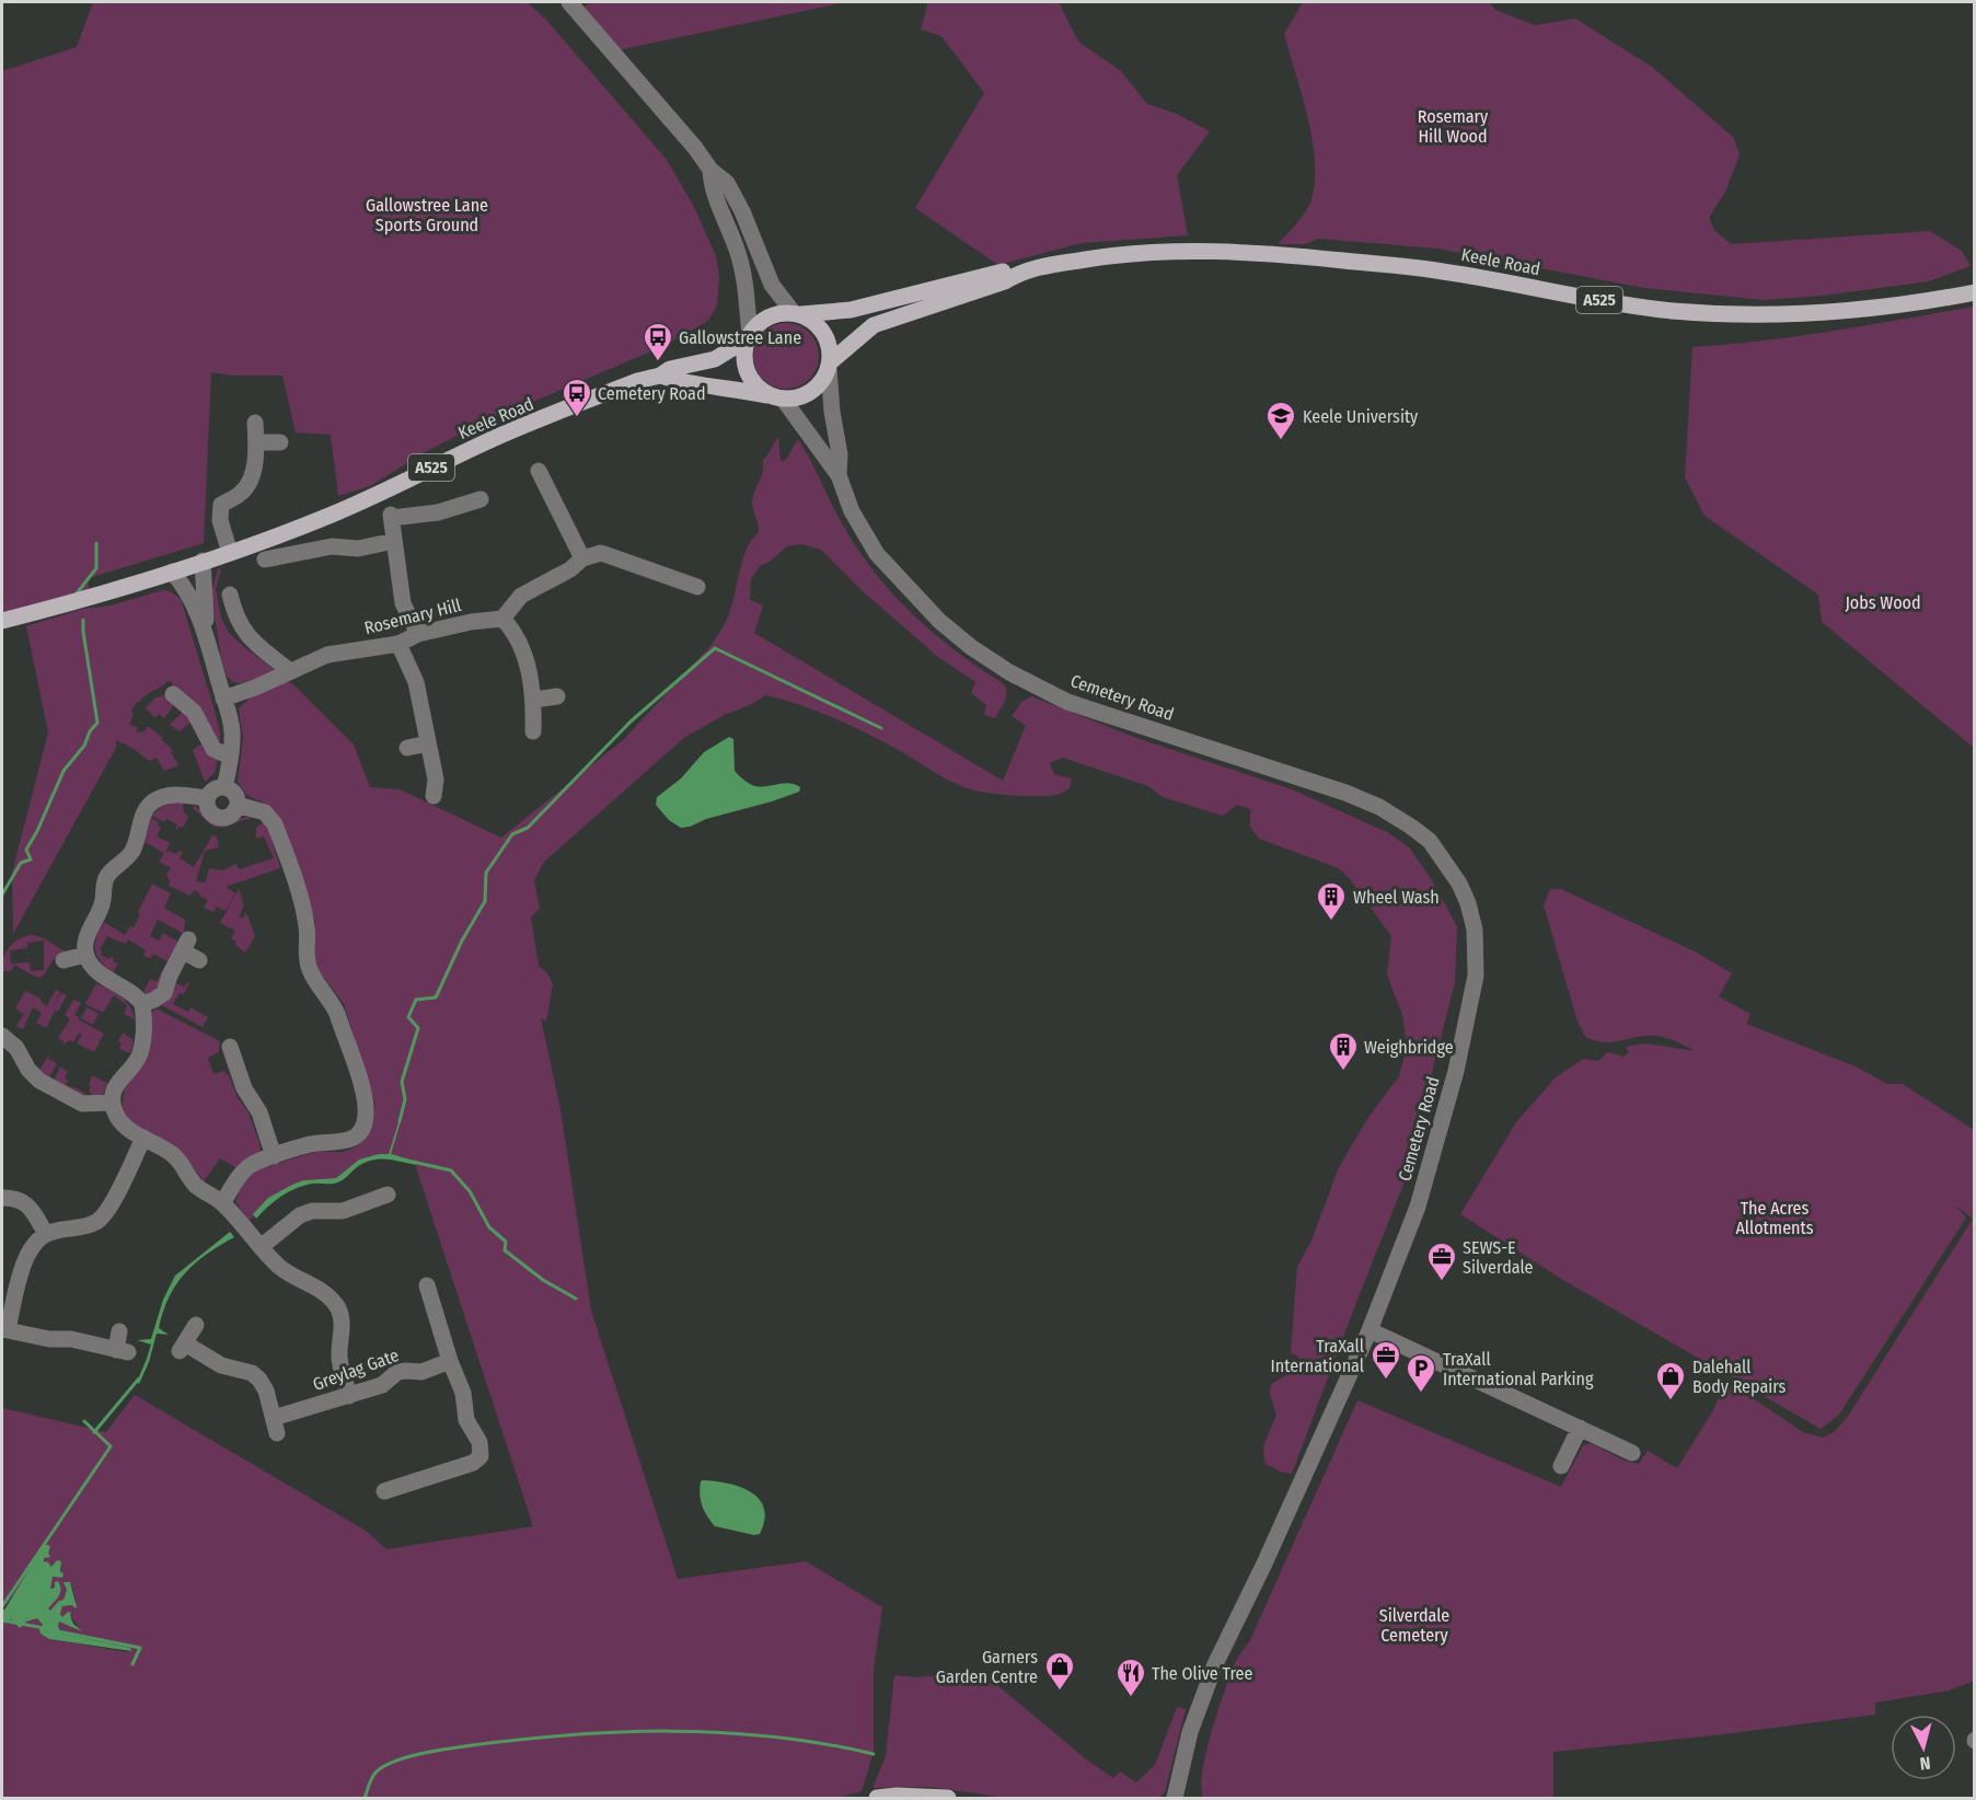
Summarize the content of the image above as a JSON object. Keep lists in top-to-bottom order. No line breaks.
{"streets":{"main road":["Keele Road","A525"],"street":["Rosemary Hill","Cemetery Road","Greylag Gate"]},"crossings":[["Keele Road","Cemetery Road"]],"parks":["Rosemary Hill Wood","Gallowstree Lane Sports Ground","Jobs Wood","The Acres Allotments","Silverdale Cemetery"],"places":{"bus stop":["Gallowstree Lane","Cemetery Road"],"school or university":["Keele University"],"building":["Wheel Wash","Weighbridge"],"office":["SEWS-E Silverdale","TraXall International"],"parking":["TraXall International Parking"],"shop":["Dalehall Body Repairs","Garners Garden Centre"],"restaurant":["The Olive Tree"]},"north":"bottom"}
